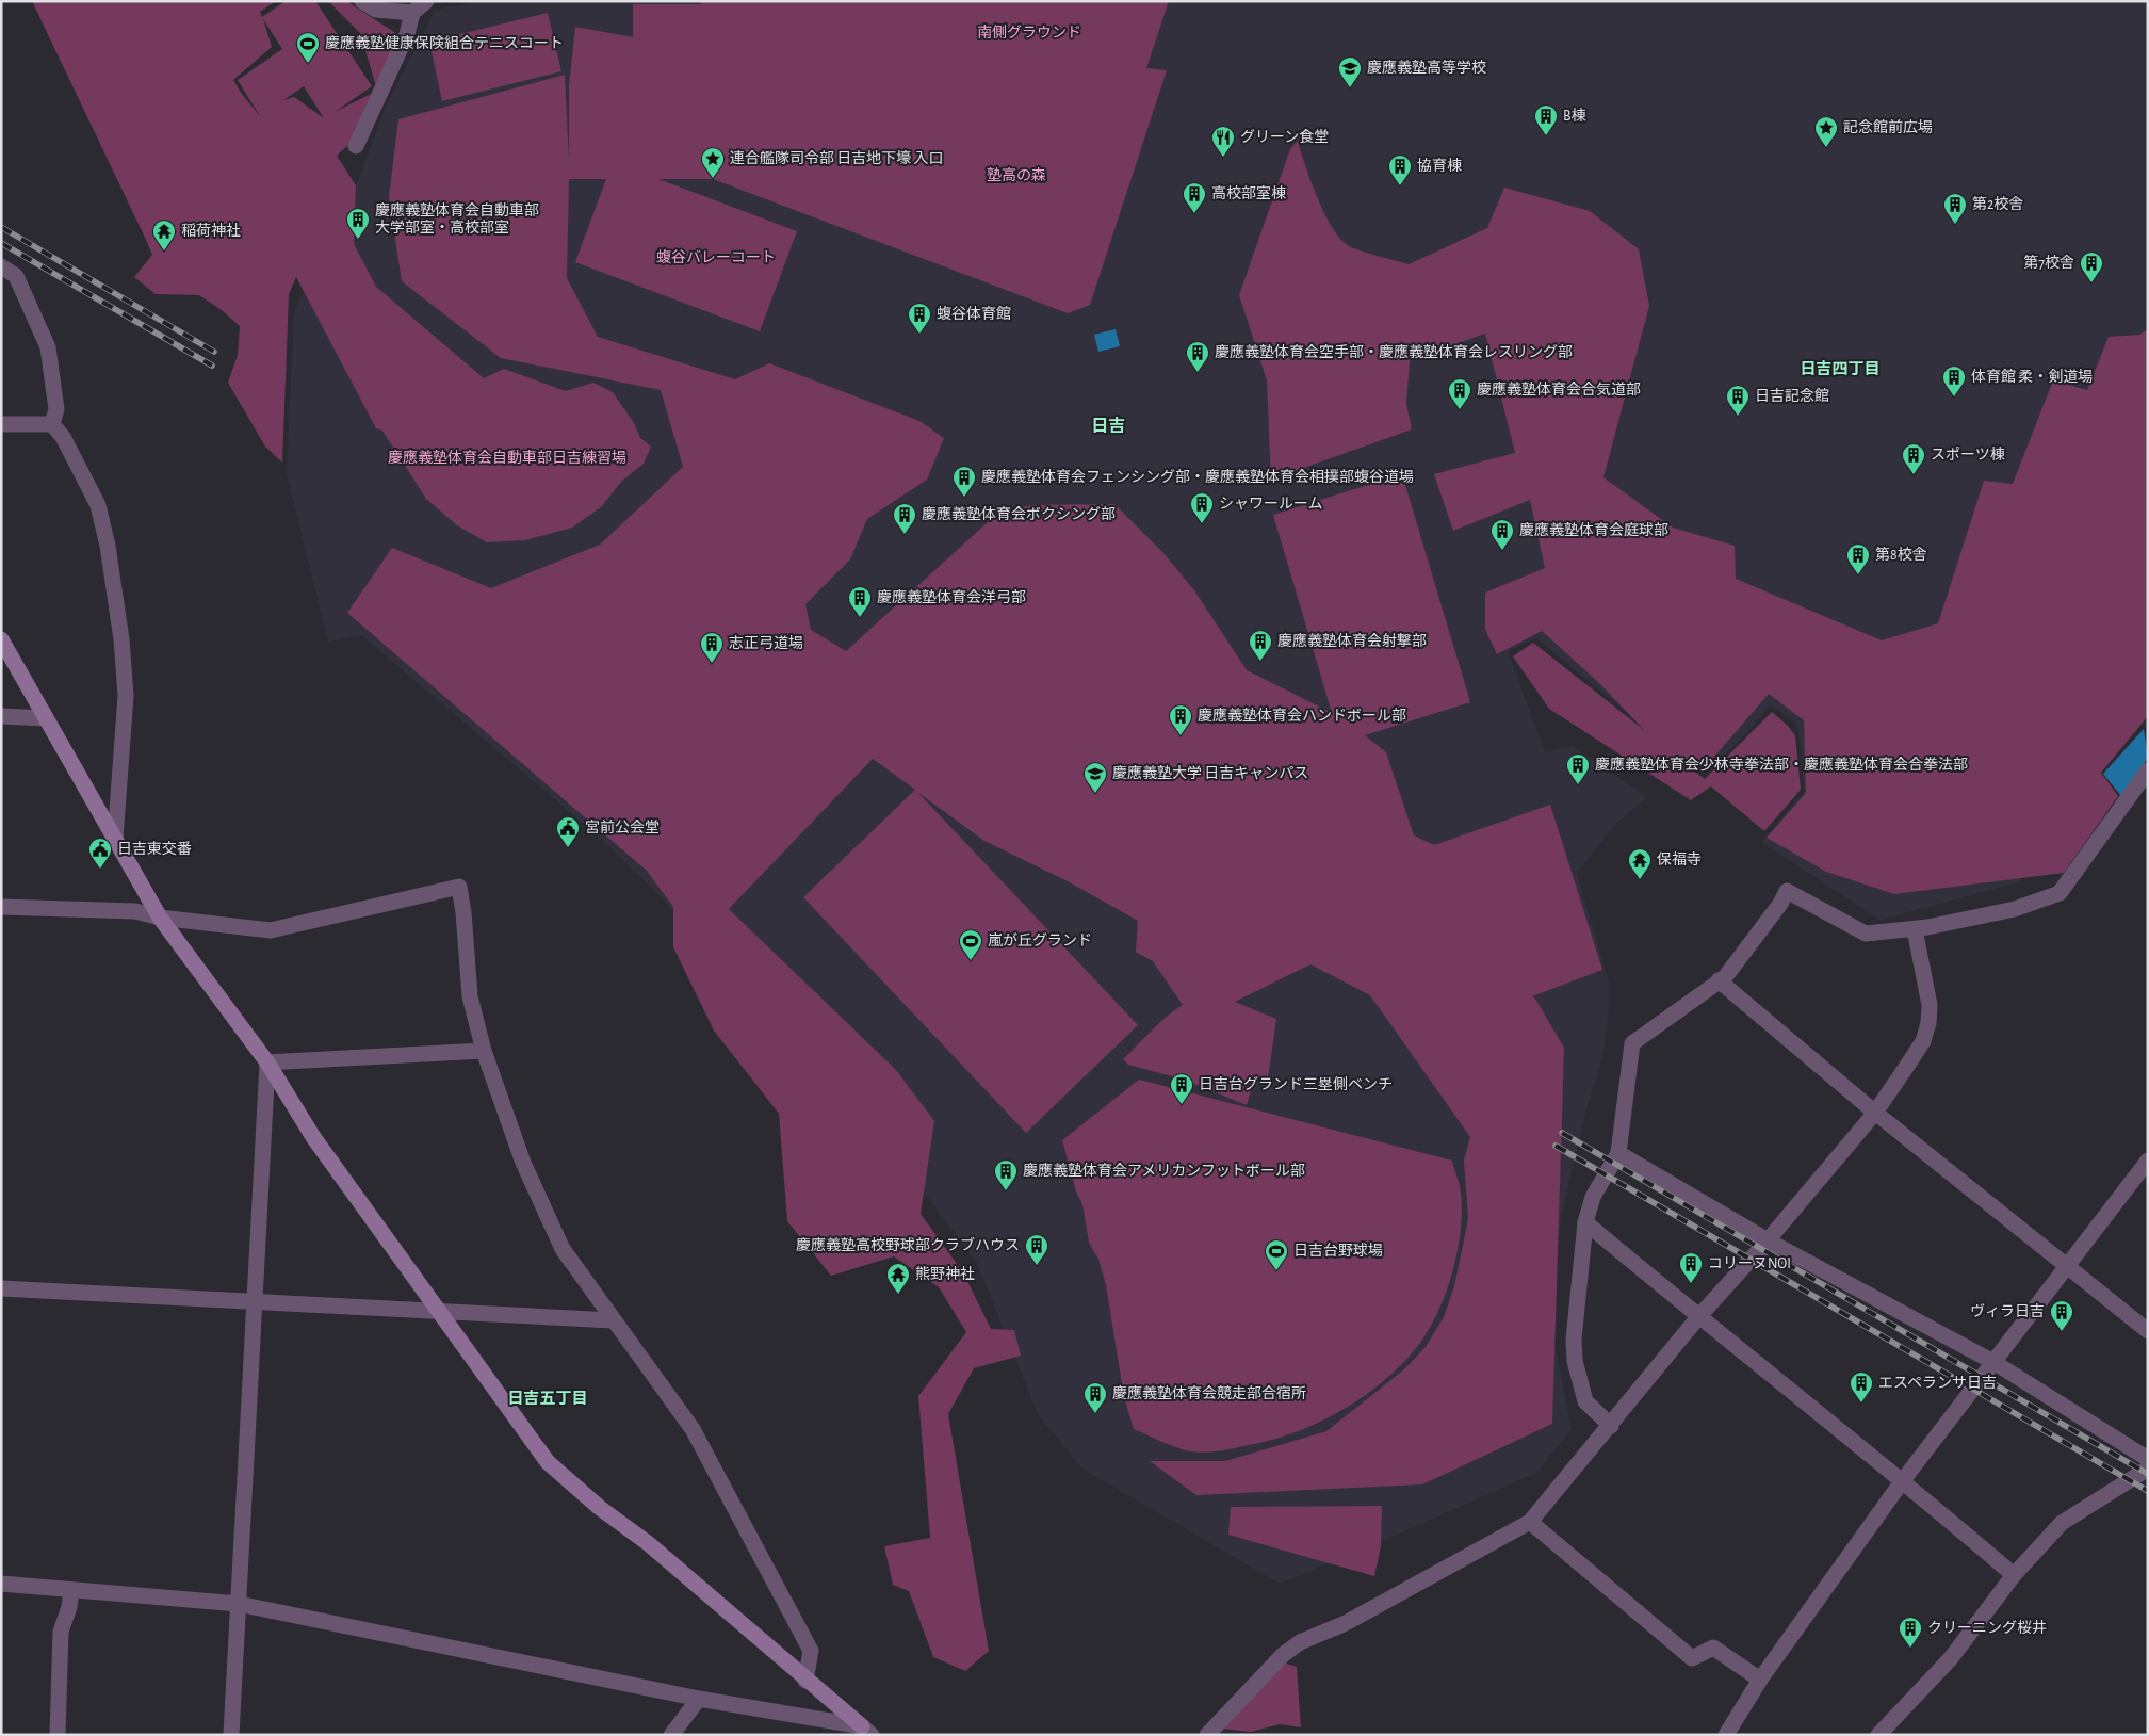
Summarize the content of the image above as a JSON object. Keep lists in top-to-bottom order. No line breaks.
{"districts":["日吉四丁目","日吉","日吉五丁目"],"parks":["南側グラウンド","塾高の森","蝮谷バレーコート","慶應義塾体育会自動車部日吉練習場"],"places":{"sports":["慶應義塾健康保険組合テニスコート","嵐が丘グランド","日吉台野球場"],"school or university":["慶應義塾高等学校","慶應義塾大学 日吉キャンパス"],"building":["B棟","協育棟","高校部室棟","第2校舎","慶應義塾体育会自動車部 大学部室・高校部室","第7校舎","蝮谷体育館","慶應義塾体育会空手部・慶應義塾体育会レスリング部","体育館 柔・剣道場","慶應義塾体育会合気道部","日吉記念館","スポーツ棟","慶應義塾体育会フェンシング部・慶應義塾体育会相撲部蝮谷道場","シャワールーム","慶應義塾体育会ボクシング部","慶應義塾体育会庭球部","第8校舎","慶應義塾体育会洋弓部","慶應義塾体育会射撃部","志正弓道場","慶應義塾体育会ハンドボール部","慶應義塾体育会少林寺拳法部・慶應義塾体育会合拳法部","日吉台グランド三塁側ベンチ","慶應義塾体育会アメリカンフットボール部","慶應義塾高校野球部クラブハウス","コリーヌNOI","ヴィラ日吉","エスペランサ日吉","慶應義塾体育会競走部合宿所","クリーニング桜井"],"place":["記念館前広場","連合艦隊司令部 日吉地下壕 入口"],"restaurant":["グリーン食堂"],"temple":["稲荷神社","保福寺","熊野神社"],"public building":["宮前公会堂","日吉東交番"]}}
